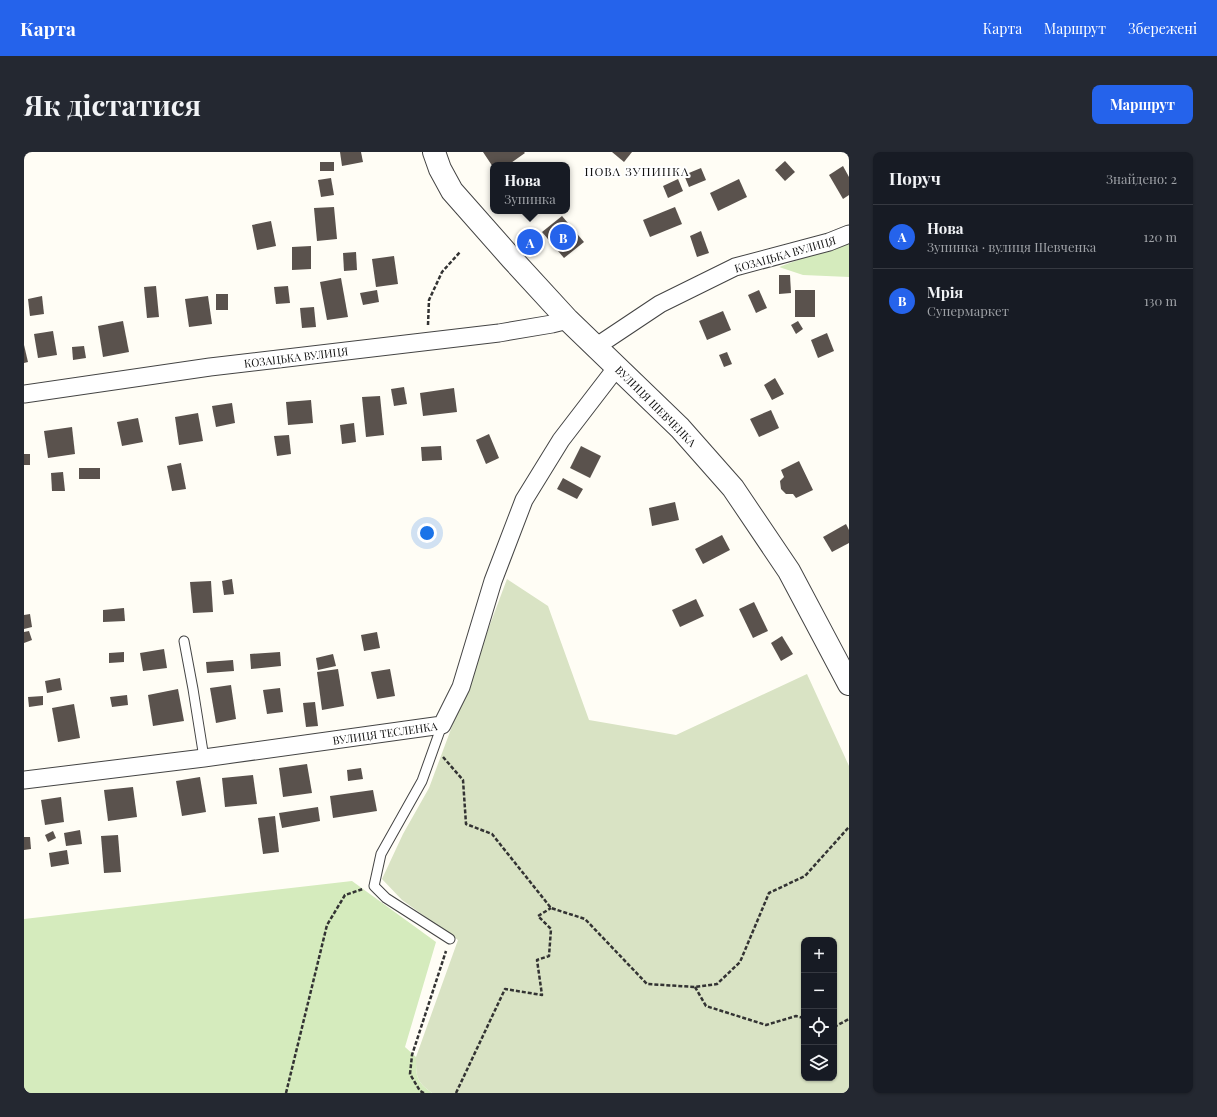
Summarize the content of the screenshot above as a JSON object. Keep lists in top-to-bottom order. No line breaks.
{"streets":{"street":["КОЗАЦЬКА ВУЛИЦЯ","ВУЛИЦЯ ШЕВЧЕНКА","ВУЛИЦЯ ТЕСЛЕНКА"]},"crossings":[["КОЗАЦЬКА ВУЛИЦЯ","ВУЛИЦЯ ШЕВЧЕНКА"],["ВУЛИЦЯ ШЕВЧЕНКА","ВУЛИЦЯ ТЕСЛЕНКА"]],"districts":["НОВА ЗУПИНКА"],"page":{"header":"Карта","nav":["Карта","Маршрут","Збережені"],"buttons":"Маршрут","title":"Як дістатися","heading":["Поруч","Знайдено: 2"],"popup":["Нова","Зупинка"],"list":[{"mark":"A","name":"Нова","note":"Зупинка · вулиця Шевченка","value":"120 m"},{"mark":"B","name":"Мрія","note":"Супермаркет","value":"130 m"}],"pins":["B","A"],"map_buttons":["+","−"]}}
